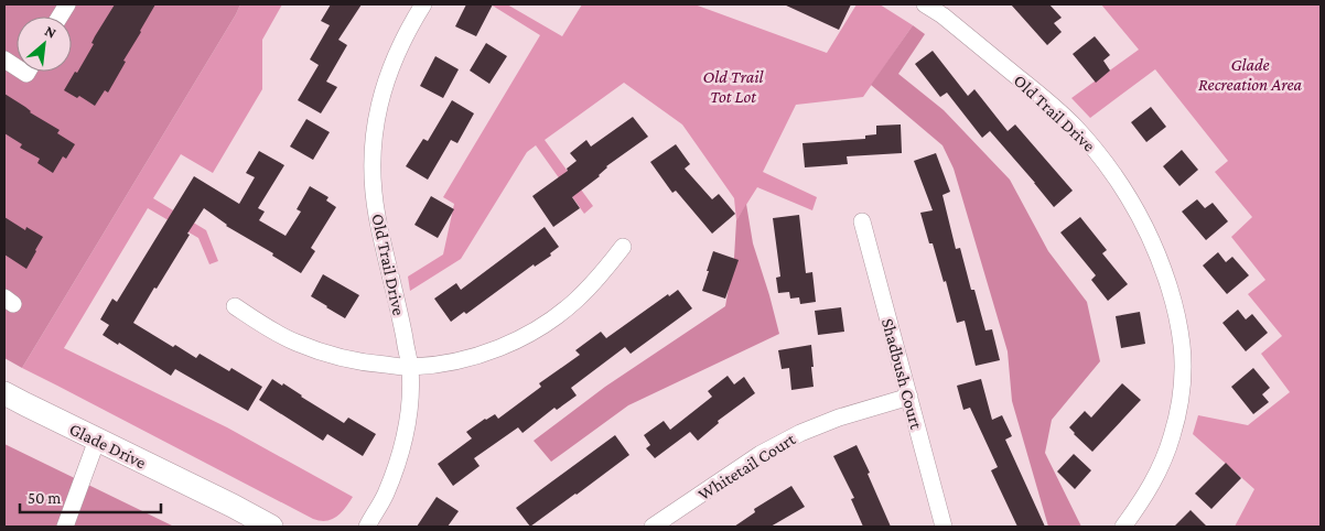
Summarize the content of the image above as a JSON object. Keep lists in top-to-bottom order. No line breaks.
{"streets":{"street":["Old Trail Drive","Shadbush Court","Glade Drive","Whitetail Court"]},"crossings":[["Shadbush Court","Whitetail Court"]],"parks":["Glade Recreation Area","Old Trail Tot Lot"],"scale_bar":"50 m","north":"top right"}
